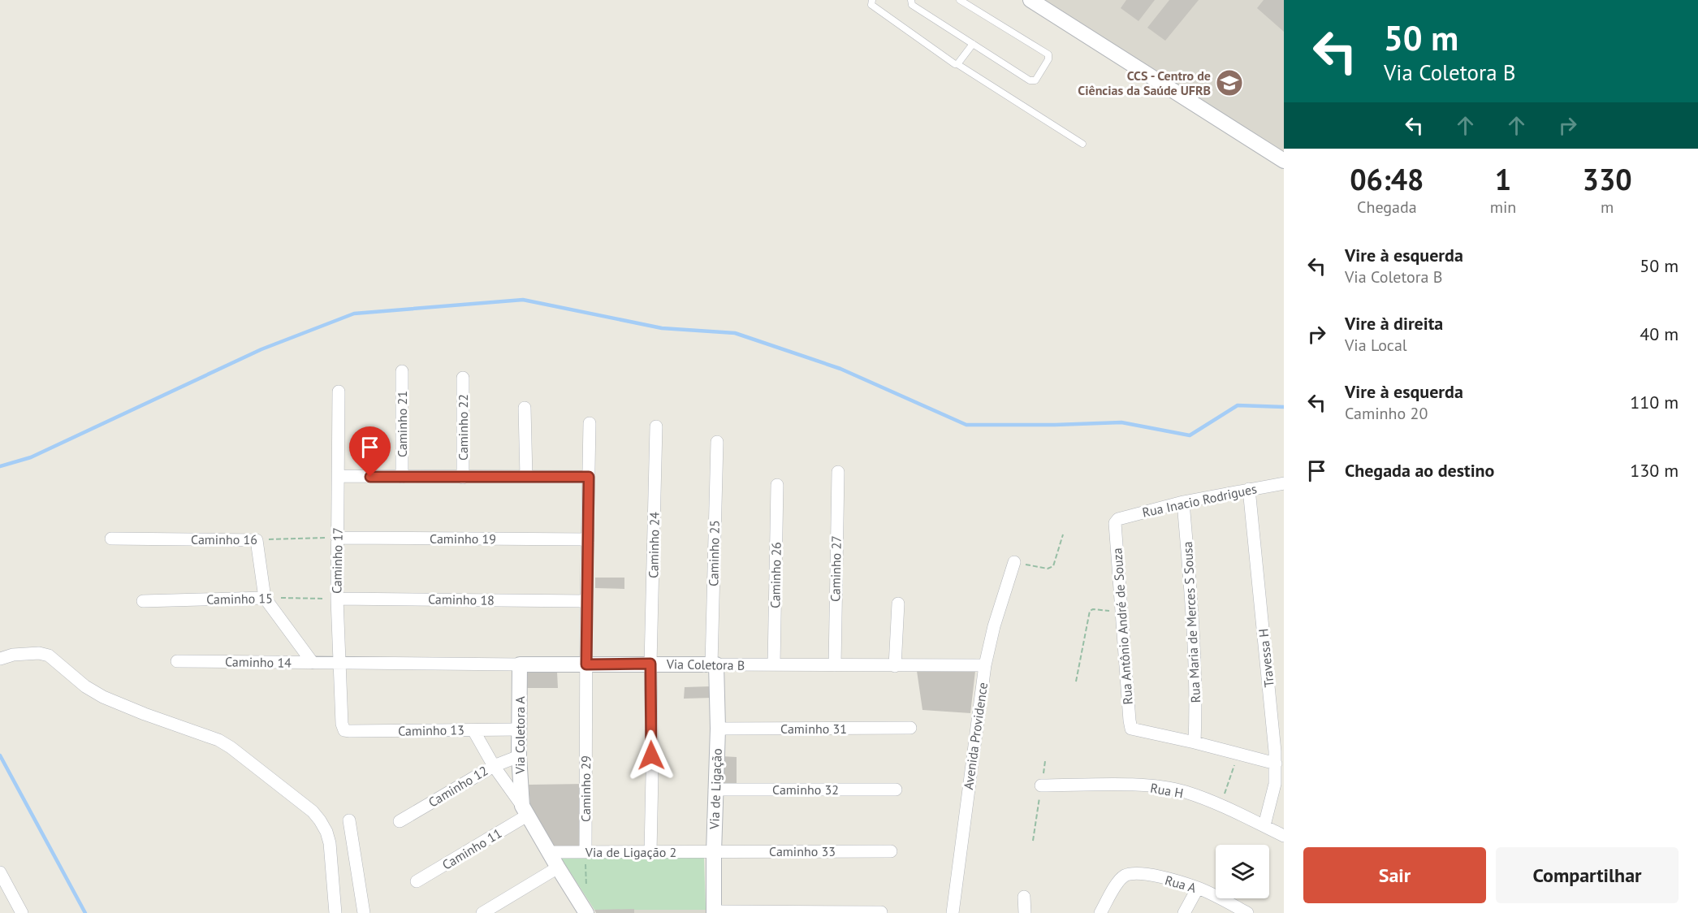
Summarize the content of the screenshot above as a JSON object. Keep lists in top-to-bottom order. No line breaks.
{"streets":{"street":["Caminho 21","Caminho 22","Rua Inacio Rodrigues","Caminho 19","Caminho 16","Caminho 24","Caminho 25","Caminho 17","Caminho 27","Caminho 26","Caminho 15","Caminho 18","Rua Maria de Merces S Sousa","Rua Antônio André de Souza","Travessa H","Caminho 14","Via Coletora B","Caminho 31","Caminho 13","Via Coletora A","Avenida Providence","Caminho 12","Caminho 29","Via de Ligação","Caminho 32","Rua H","Caminho 11","Caminho 33","Via de Ligação 2","Rua A"]},"crossings":[["Rua Inacio Rodrigues","Rua Maria de Merces S Sousa"],["Rua Inacio Rodrigues","Rua Antônio André de Souza"],["Rua Inacio Rodrigues","Travessa H"],["Caminho 19","Caminho 16"],["Caminho 19","Caminho 17"],["Caminho 19","Caminho 29"],["Caminho 16","Caminho 17"],["Caminho 24","Via Coletora B"],["Caminho 24","Via de Ligação 2"],["Caminho 25","Via Coletora B"],["Caminho 25","Via de Ligação"],["Caminho 17","Caminho 15"],["Caminho 17","Caminho 18"],["Caminho 17","Caminho 14"],["Caminho 17","Via Coletora B"],["Caminho 17","Caminho 13"],["Caminho 27","Via Coletora B"],["Caminho 26","Via Coletora B"],["Caminho 15","Caminho 18"],["Caminho 18","Caminho 29"],["Rua Maria de Merces S Sousa","Rua Antônio André de Souza"],["Travessa H","Rua H"],["Caminho 14","Via Coletora B"],["Via Coletora B","Via Coletora A"],["Via Coletora B","Avenida Providence"],["Via Coletora B","Caminho 29"],["Via Coletora B","Via de Ligação"],["Caminho 31","Via de Ligação"],["Caminho 13","Via Coletora A"],["Via Coletora A","Caminho 12"],["Via Coletora A","Caminho 11"],["Via Coletora A","Via de Ligação 2"],["Caminho 29","Via de Ligação 2"],["Via de Ligação","Caminho 32"],["Via de Ligação","Caminho 33"],["Via de Ligação","Via de Ligação 2"],["Caminho 33","Via de Ligação 2"]],"places":{"school or university":["CCS - Centro de Ciências da Saúde UFRB"]},"page":{"turn":["50 m","Via Coletora B"],"eta":["06:48","Chegada","1","min","330","m"],"list":[{"name":"Vire à esquerda","note":"Via Coletora B","value":"50 m"},{"name":"Vire à direita","note":"Via Local","value":"40 m"},{"name":"Vire à esquerda","note":"Caminho 20","value":"110 m"},{"name":"Chegada ao destino","value":"130 m"}],"buttons":["Sair","Compartilhar"]}}
